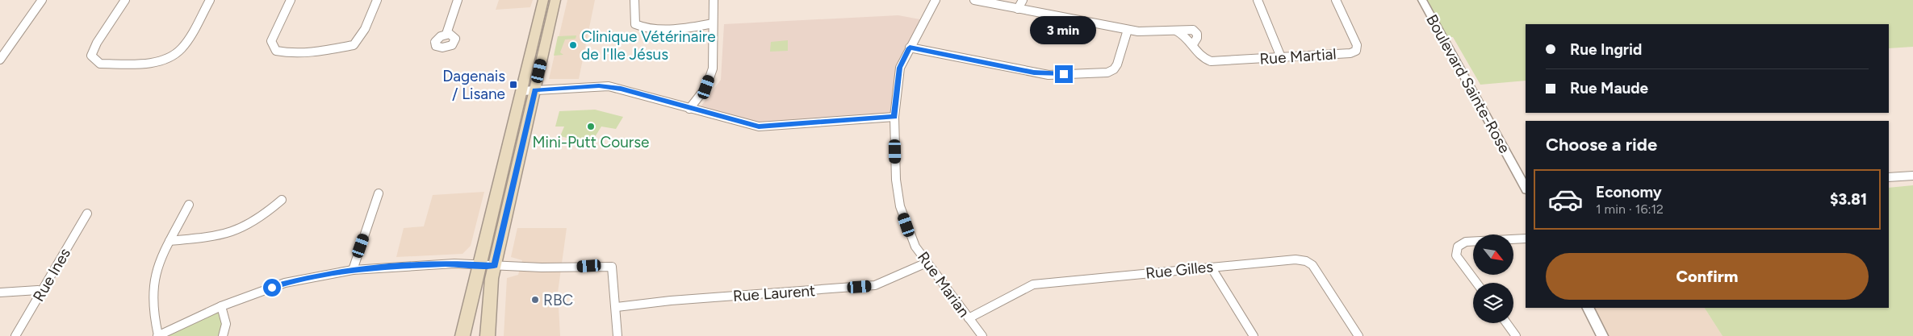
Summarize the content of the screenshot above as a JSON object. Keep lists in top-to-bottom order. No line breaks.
{"streets":{"street":["Rue Martial","Boulevard Sainte-Rose","Rue Gilles","Rue Ines","Rue Marian","Rue Laurent"]},"crossings":[["Rue Gilles","Rue Marian"],["Rue Marian","Rue Laurent"]],"places":{"other":["Clinique Vétérinaire de I'Ile Jésus","Mini-Putt Course","RBC"],"transit":["Dagenais / Lisane"]},"north":"bottom right","page":{"bubble":"3 min","banner":["Rue Ingrid","Rue Maude"],"heading":"Choose a ride","list":[{"name":"Economy","note":"1 min · 16:12","value":"$3.81"}],"buttons":"Confirm"}}
